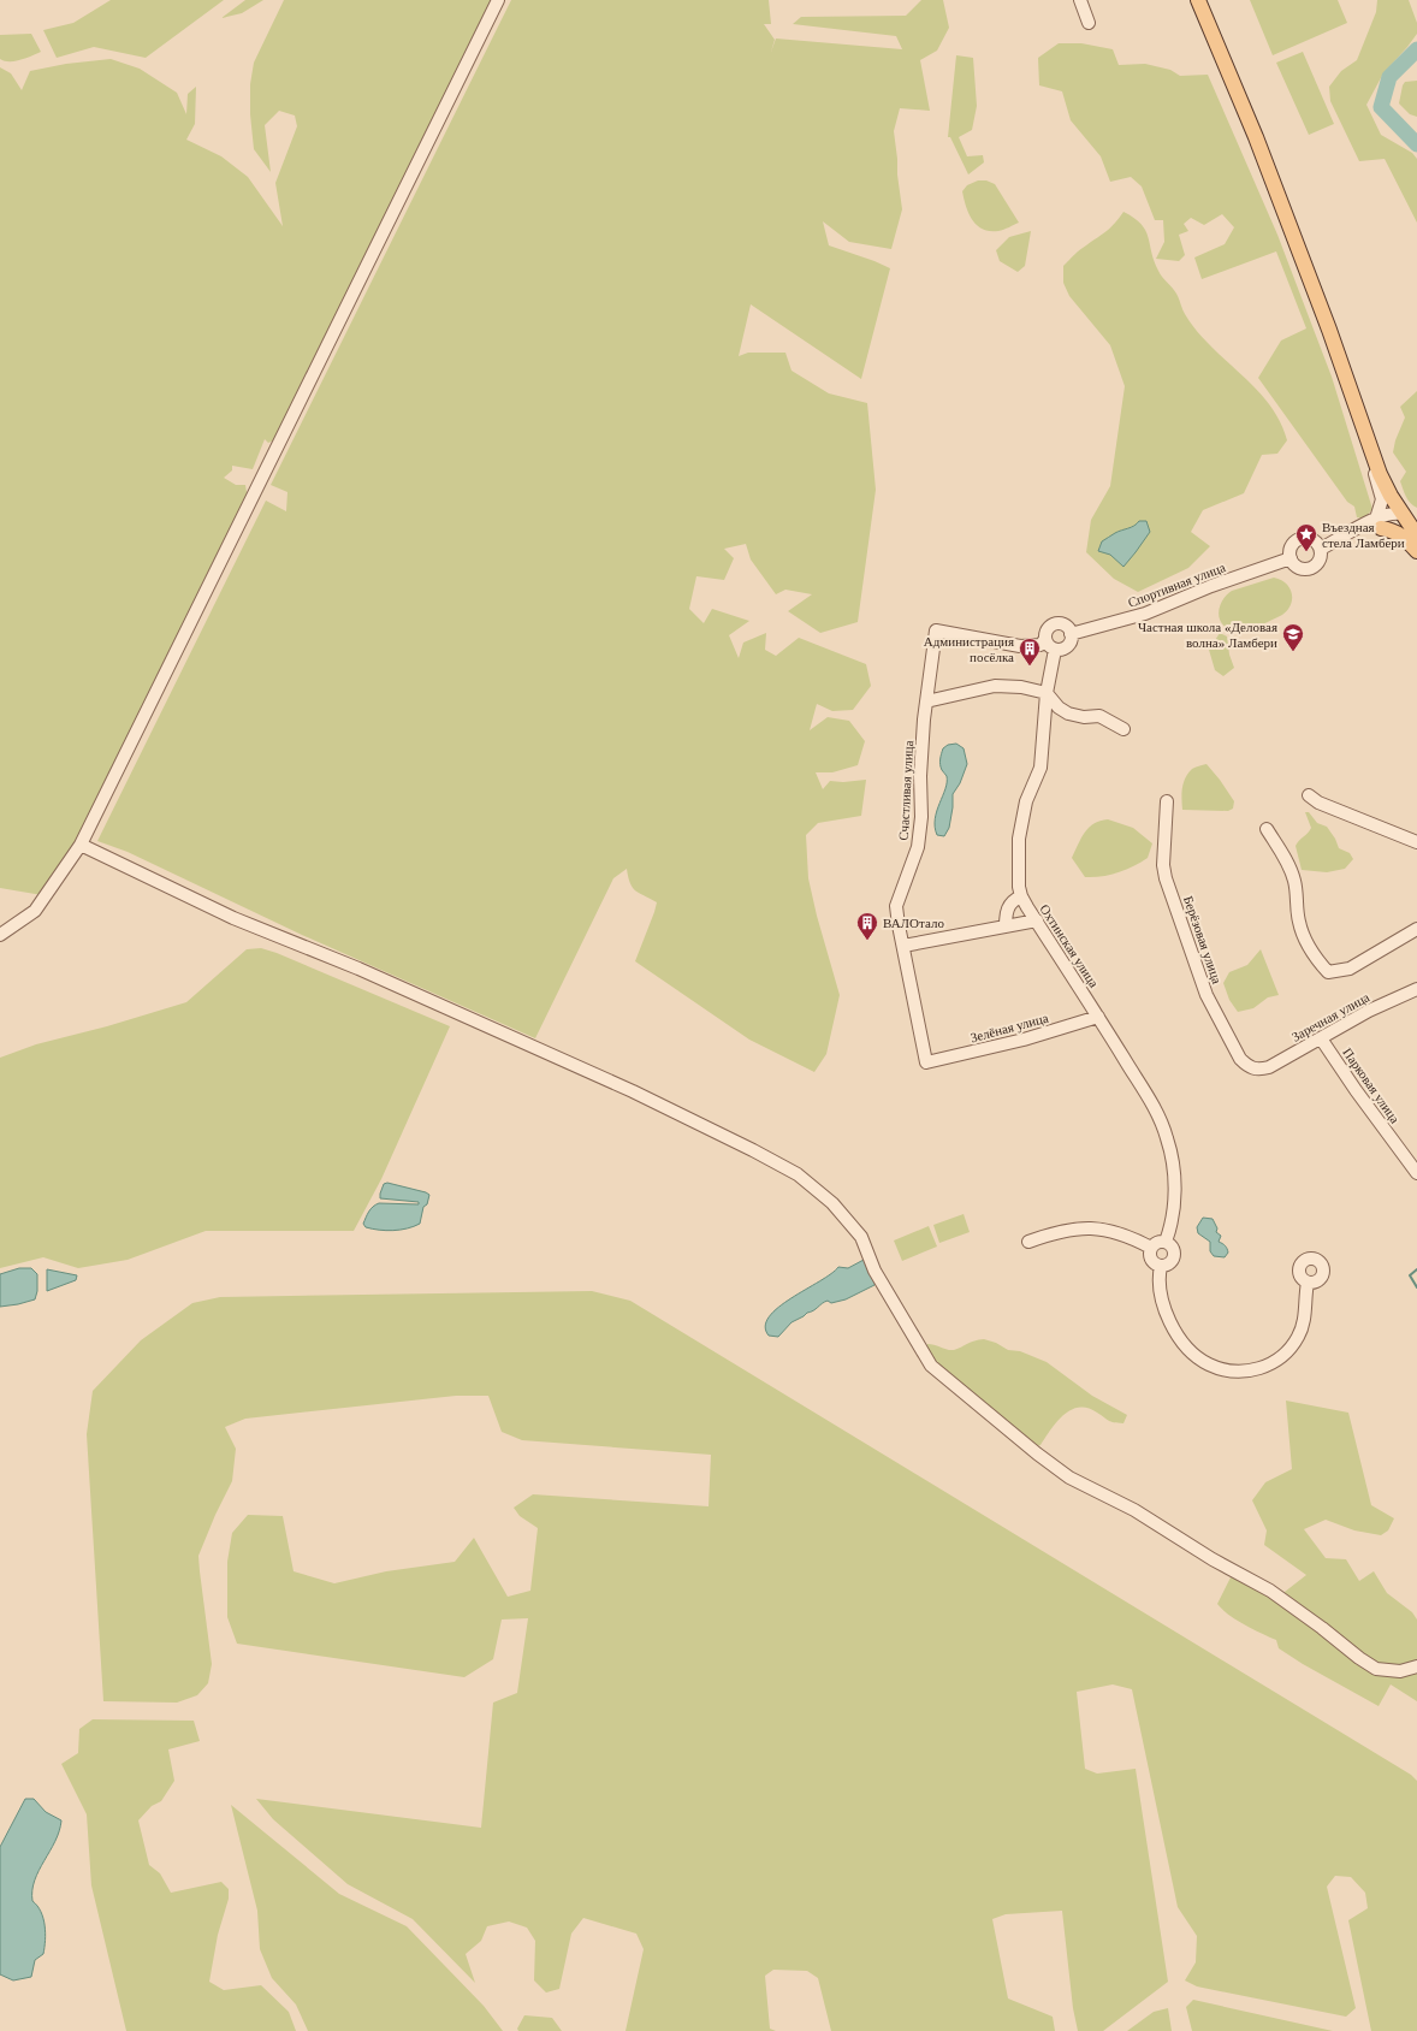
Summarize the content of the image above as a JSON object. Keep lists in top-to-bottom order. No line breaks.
{"streets":{"street":["Спортивная улица","Счастливая улица","Берёзовая улица","Охтинская улица","Заречная улица","Зелёная улица","Парковая улица"]},"crossings":[["Спортивная улица","Счастливая улица"],["Спортивная улица","Охтинская улица"],["Счастливая улица","Охтинская улица"],["Счастливая улица","Зелёная улица"],["Берёзовая улица","Заречная улица"],["Охтинская улица","Зелёная улица"],["Заречная улица","Парковая улица"]],"places":{"place":["Въездная стела Ламбери"],"school or university":["Частная школа «Деловая волна» Ламбери"],"building":["Администрация посёлка","ВАЛОтало"]}}
